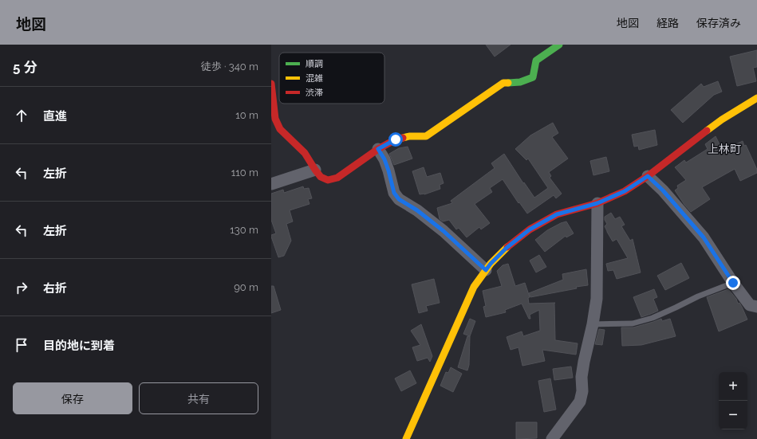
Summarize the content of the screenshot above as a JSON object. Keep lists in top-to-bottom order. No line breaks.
{"districts":["上林町"],"legend":["順調","混雑","渋滞"],"page":{"header":"地図","nav":["地図","経路","保存済み"],"heading":["5 分","徒歩 · 340 m"],"list":[["直進","10 m"],["左折","110 m"],["左折","130 m"],["右折","90 m"],"目的地に到着"],"map_buttons":["+","−"],"buttons":["保存","共有"]}}
